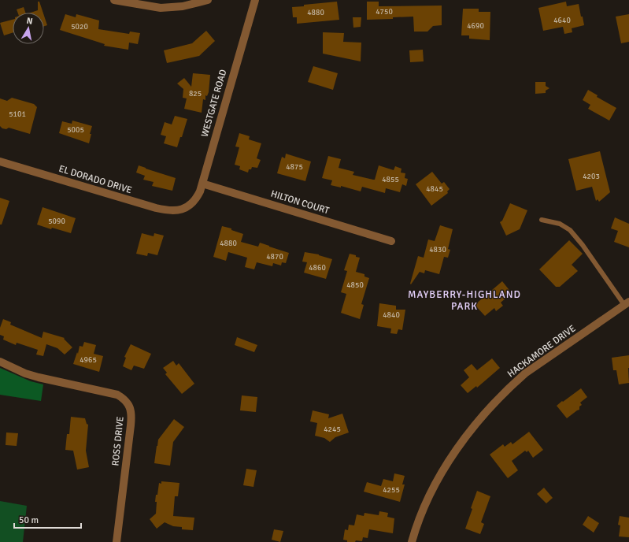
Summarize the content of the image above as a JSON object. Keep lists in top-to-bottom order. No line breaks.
{"streets":{"street":["WESTGATE ROAD","EL DORADO DRIVE","HILTON COURT","HACKAMORE DRIVE","ROSS DRIVE"]},"crossings":[["WESTGATE ROAD","EL DORADO DRIVE"],["WESTGATE ROAD","HILTON COURT"]],"districts":["MAYBERRY-HIGHLAND PARK"],"house_numbers":["4750","4880","4640","4690","5020","825","5101","5005","4875","4203","4855","4845","5090","4880","4830","4870","4860","4850","4840","4965","4245","4255"],"scale_bar":"50 m","north":"top"}
